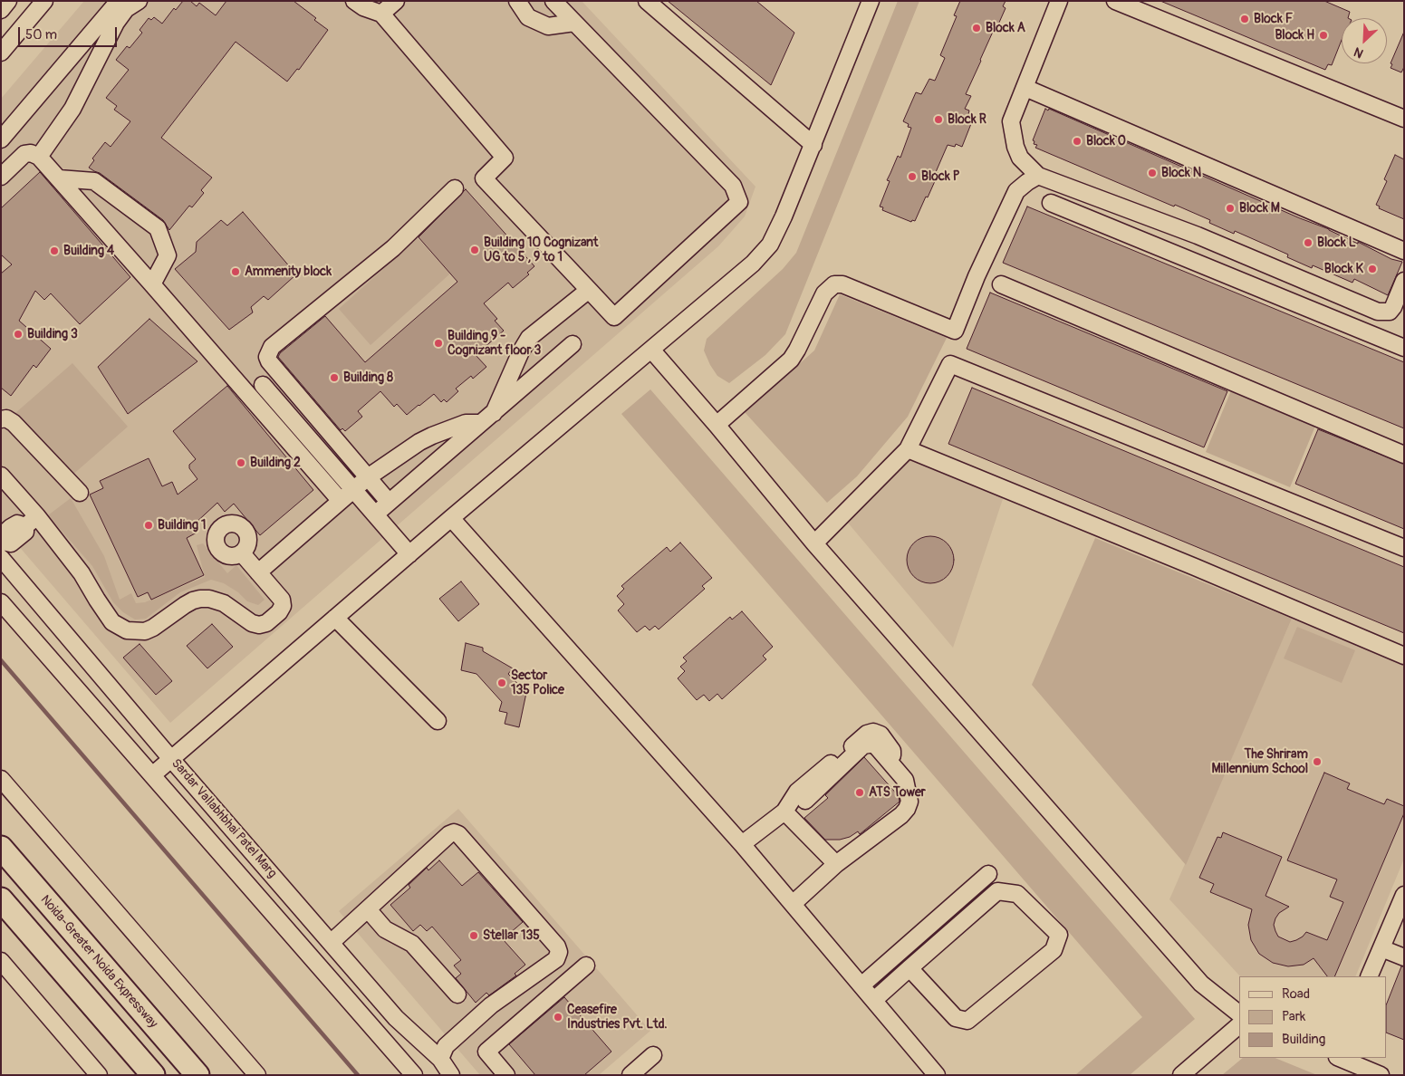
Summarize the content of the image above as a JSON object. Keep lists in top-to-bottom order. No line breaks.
{"streets":{"highway":["Noida-Greater Noida Expressway"],"street":["Sardar Vallabhbhai Patel Marg"]},"places":["Block F","Block A","Block H","Block R","Block O","Block N","Block P","Block M","Block L","Building 10 Cognizant UG to 5 , 9 to 1","Building 4","Block K","Ammenity block","Building 3","Building 9 - Cognizant floor 3","Building 8","Building 2","Building 1","Sector 135 Police","The Shriram Millennium School","ATS Tower","Stellar 135","Ceasefire Industries Pvt. Ltd."],"legend":["Road","Park","Building"],"scale_bar":"50 m","north":"bottom left"}
